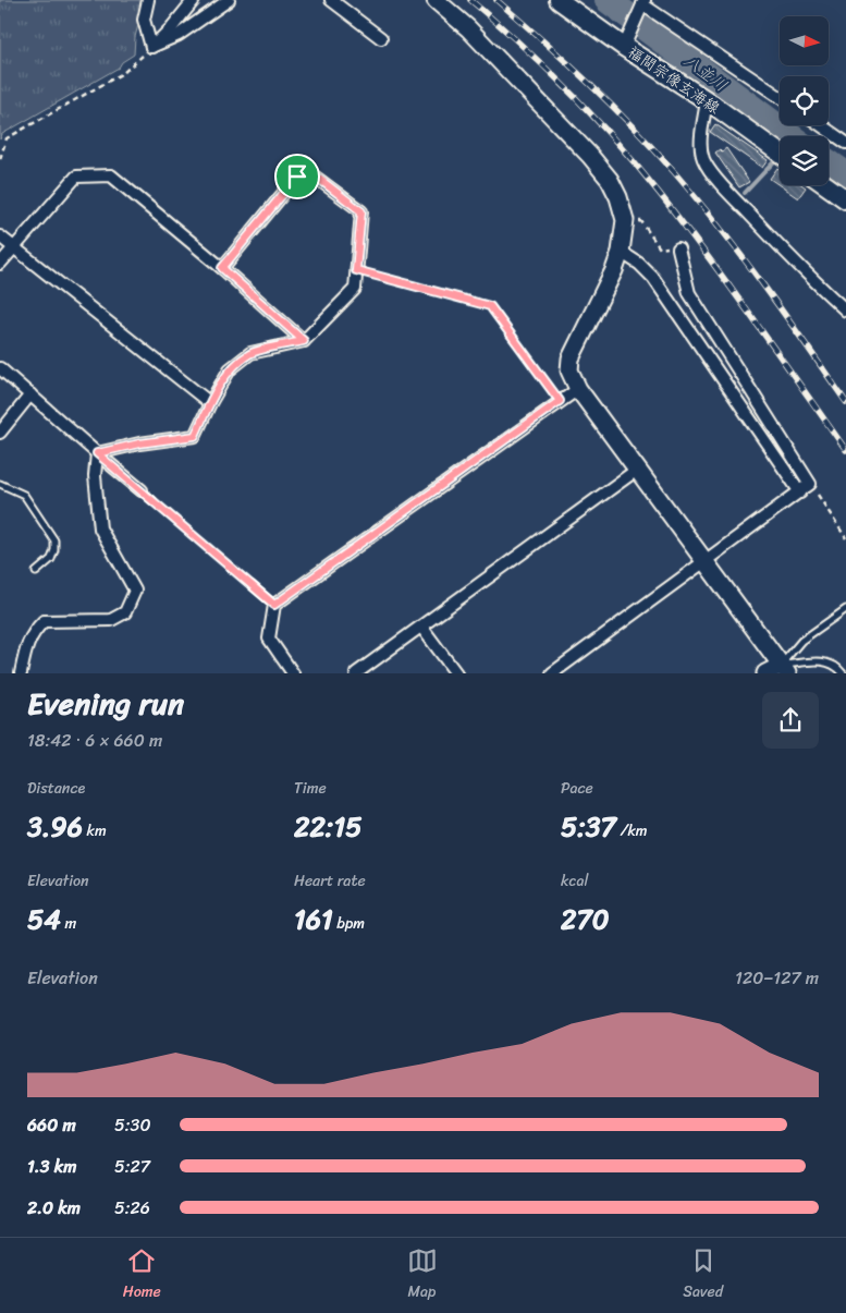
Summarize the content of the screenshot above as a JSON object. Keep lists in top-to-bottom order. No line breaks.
{"streets":{"main road":["福間宗像玄海線"]},"water":["八並川"],"north":"right","page":{"heading":["Evening run","18:42 · 6 × 660 m"],"stats":[["Distance","3.96 km"],["Time","22:15"],["Pace","5:37 /km"],["Elevation","54 m"],["Heart rate","161 bpm"],["kcal","270"]],"chart":["Elevation","120–127 m"],"list":[{"name":"660 m","note":"5:30"},{"name":"1.3 km","note":"5:27"},{"name":"2.0 km","note":"5:26"}],"tabs":["Home","Map","Saved"]}}
